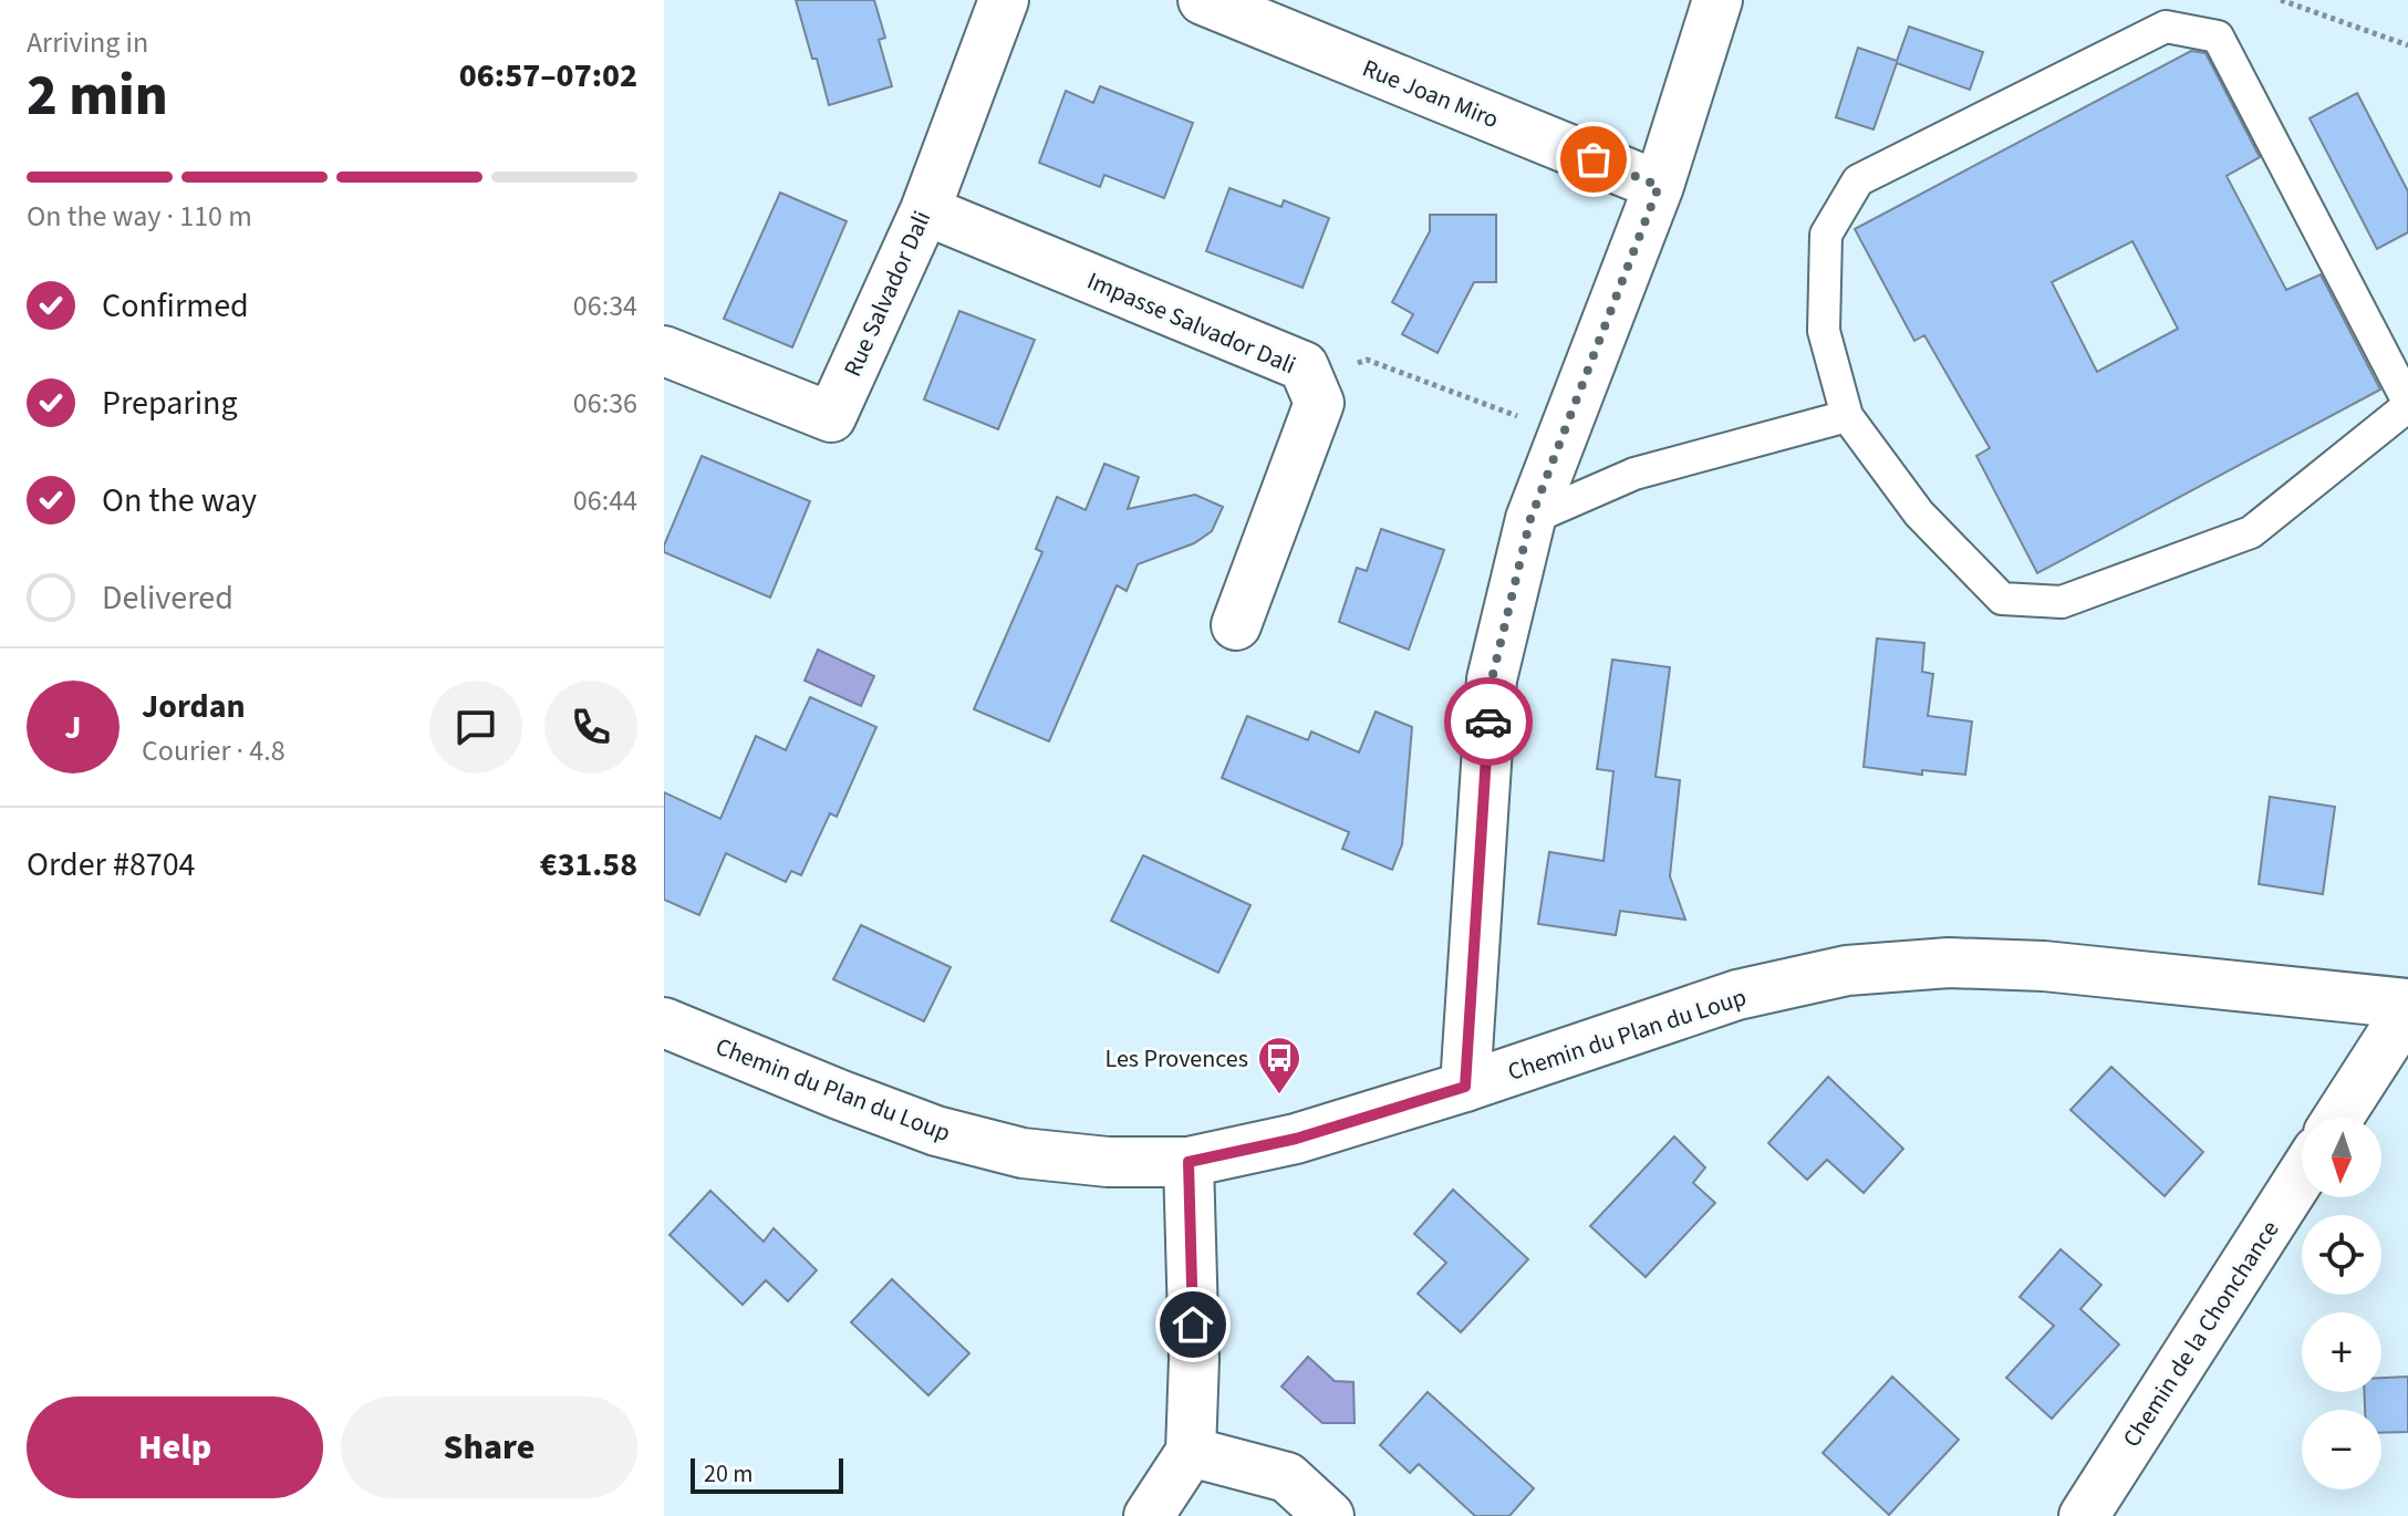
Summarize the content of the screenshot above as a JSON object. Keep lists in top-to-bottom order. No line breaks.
{"streets":{"street":["Rue Joan Miro","Rue Salvador Dali","Impasse Salvador Dali","Chemin du Plan du Loup","Chemin de la Chonchance"]},"crossings":[["Rue Salvador Dali","Impasse Salvador Dali"]],"places":{"bus stop":["Les Provences"]},"scale_bar":"20 m","north":"bottom","page":{"heading":["2 min","Arriving in","06:57–07:02"],"panel":["Jordan","Courier · 4.8","Order #8704","€31.58"],"bar":"On the way · 110 m","list":[["Confirmed","06:34"],["Preparing","06:36"],["On the way","06:44"],"Delivered"],"round":"J","map_buttons":["+","−"],"buttons":["Help","Share"],"scale":"20 m"}}
